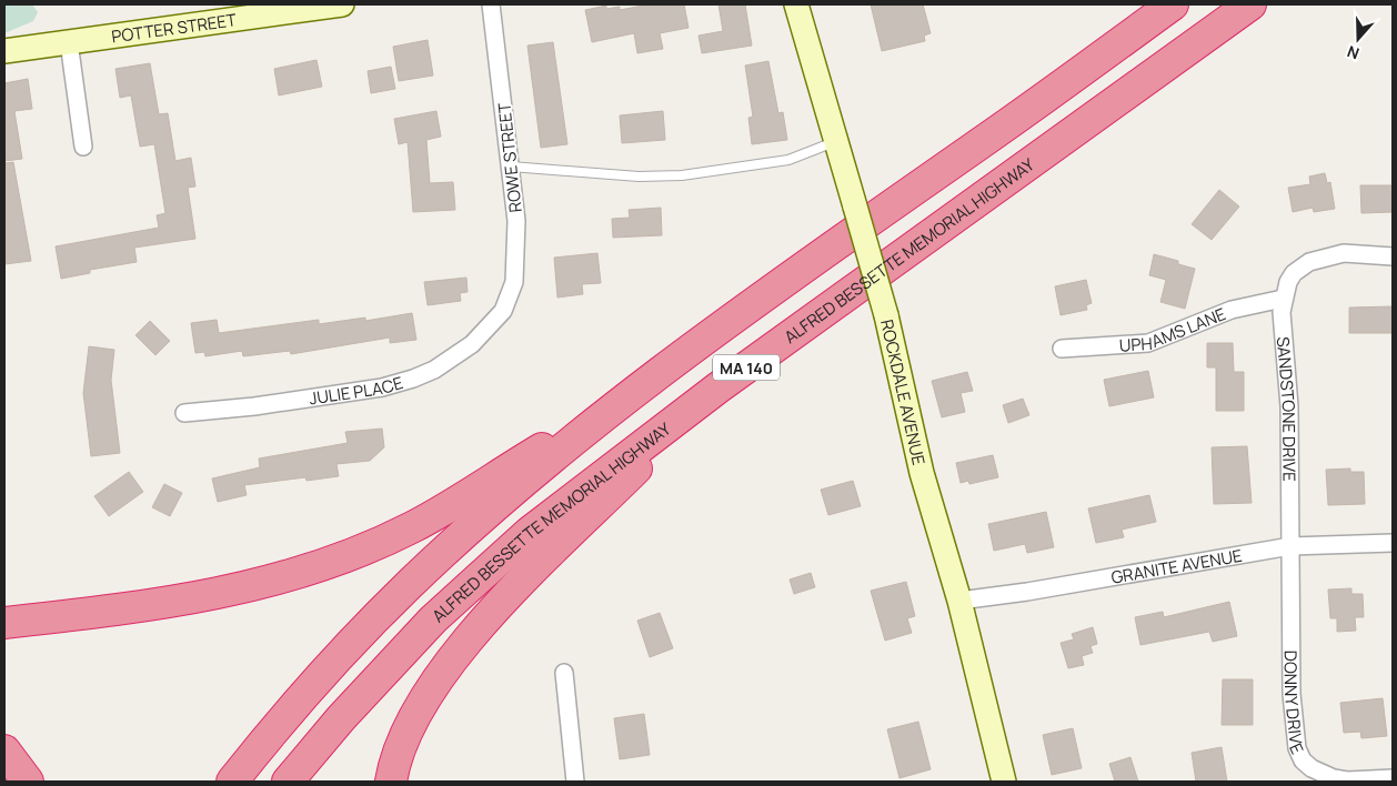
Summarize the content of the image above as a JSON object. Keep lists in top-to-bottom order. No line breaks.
{"streets":{"highway":["ALFRED BESSETTE MEMORIAL HIGHWAY","MA 140"],"main road":["POTTER STREET","ROCKDALE AVENUE"],"street":["ROWE STREET","UPHAMS LANE","JULIE PLACE","SANDSTONE DRIVE","GRANITE AVENUE","DONNY DRIVE"]},"crossings":[["ROWE STREET","JULIE PLACE"],["UPHAMS LANE","SANDSTONE DRIVE"],["ROCKDALE AVENUE","GRANITE AVENUE"],["SANDSTONE DRIVE","GRANITE AVENUE"],["SANDSTONE DRIVE","DONNY DRIVE"],["GRANITE AVENUE","DONNY DRIVE"]],"north":"bottom"}
